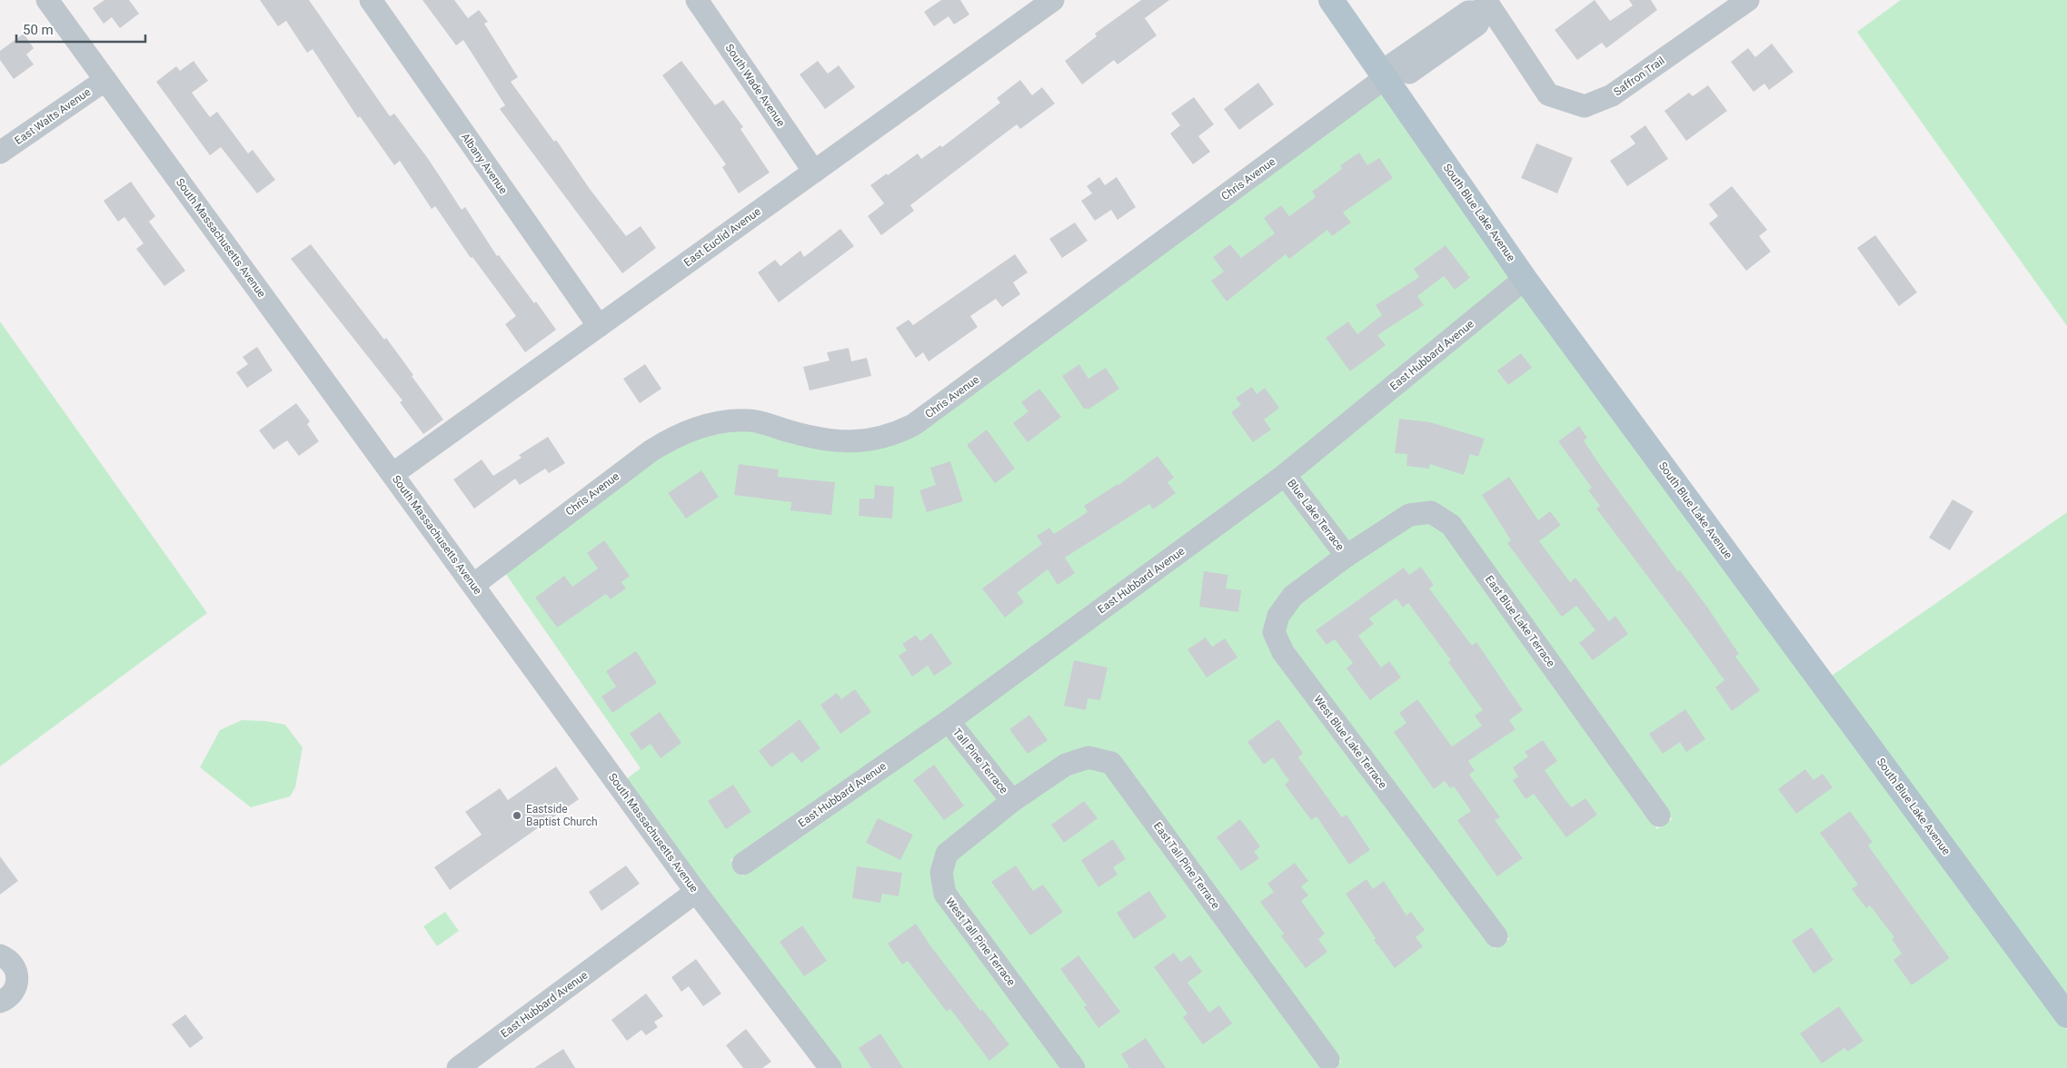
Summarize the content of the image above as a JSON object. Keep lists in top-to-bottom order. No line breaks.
{"streets":{"main road":["South Blue Lake Avenue"],"street":["Saffron Trail","South Wade Avenue","East Walts Avenue","Albany Avenue","Chris Avenue","East Euclid Avenue","South Massachusetts Avenue","East Hubbard Avenue","Blue Lake Terrace","East Blue Lake Terrace","West Blue Lake Terrace","Tall Pine Terrace","East Tall Pine Terrace","West Tall Pine Terrace"]},"crossings":[["Saffron Trail","Chris Avenue"],["South Wade Avenue","East Euclid Avenue"],["East Walts Avenue","South Massachusetts Avenue"],["Albany Avenue","East Euclid Avenue"],["Chris Avenue","South Blue Lake Avenue"],["Chris Avenue","South Massachusetts Avenue"],["South Blue Lake Avenue","East Hubbard Avenue"],["East Euclid Avenue","South Massachusetts Avenue"],["South Massachusetts Avenue","East Hubbard Avenue"],["East Hubbard Avenue","Blue Lake Terrace"],["East Hubbard Avenue","Tall Pine Terrace"],["Blue Lake Terrace","East Blue Lake Terrace"],["Blue Lake Terrace","West Blue Lake Terrace"],["East Blue Lake Terrace","West Blue Lake Terrace"],["Tall Pine Terrace","East Tall Pine Terrace"],["Tall Pine Terrace","West Tall Pine Terrace"],["East Tall Pine Terrace","West Tall Pine Terrace"]],"places":["Eastside Baptist Church"],"scale_bar":"50 m"}
